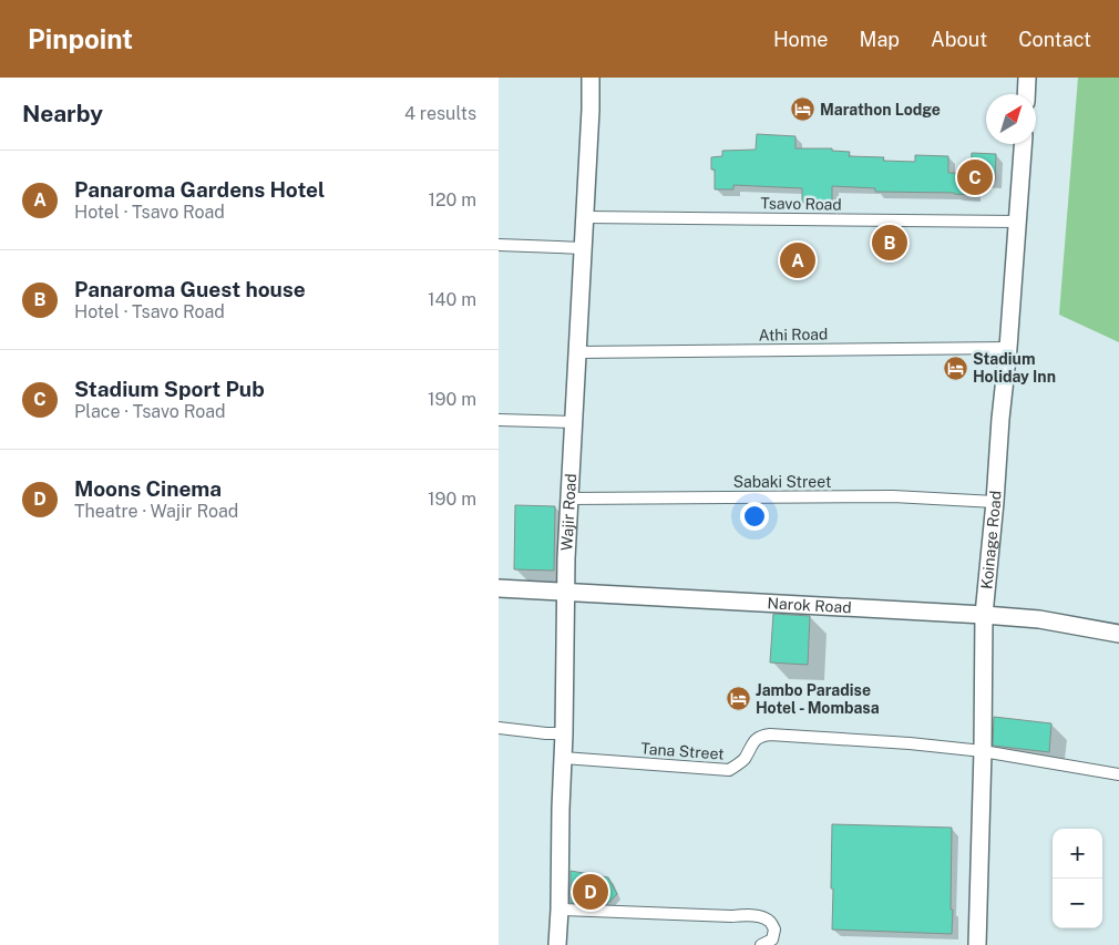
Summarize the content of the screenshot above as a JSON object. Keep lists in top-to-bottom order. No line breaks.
{"streets":{"street":["Tsavo Road","Athi Road","Sabaki Street","Wajir Road","Koinage Road","Narok Road","Tana Street"]},"crossings":[["Tsavo Road","Wajir Road"],["Tsavo Road","Koinage Road"],["Athi Road","Wajir Road"],["Athi Road","Koinage Road"],["Sabaki Street","Wajir Road"],["Sabaki Street","Koinage Road"],["Wajir Road","Narok Road"],["Wajir Road","Tana Street"],["Koinage Road","Narok Road"],["Koinage Road","Tana Street"]],"places":{"hotel":["Marathon Lodge","Stadium Holiday Inn","Jambo Paradise Hotel - Mombasa"]},"north":"top right","page":{"header":"Pinpoint","nav":["Home","Map","About","Contact"],"heading":["Nearby","4 results"],"list":[{"mark":"A","name":"Panaroma Gardens Hotel","note":"Hotel · Tsavo Road","value":"120 m"},{"mark":"B","name":"Panaroma Guest house","note":"Hotel · Tsavo Road","value":"140 m"},{"mark":"C","name":"Stadium Sport Pub","note":"Place · Tsavo Road","value":"190 m"},{"mark":"D","name":"Moons Cinema","note":"Theatre · Wajir Road","value":"190 m"}],"pins":["C","B","A","D"],"map_buttons":["+","−"]}}
